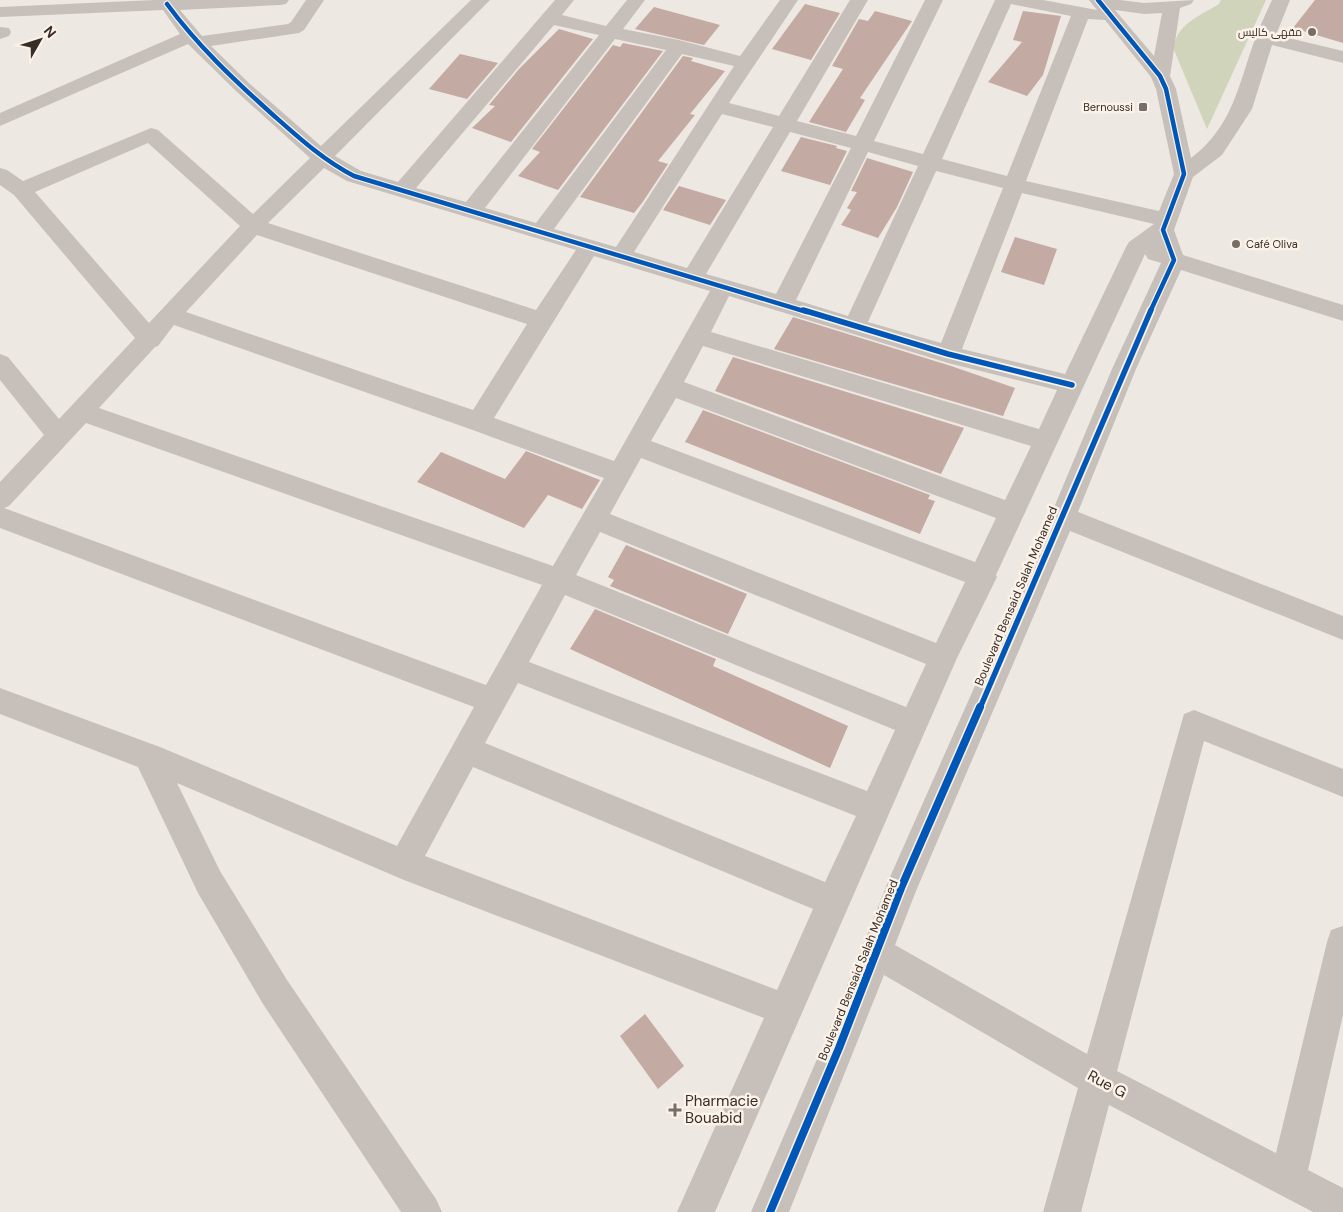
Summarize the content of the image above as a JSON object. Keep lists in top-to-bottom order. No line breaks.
{"streets":{"street":["Boulevard Bensaid Salah Mohamed","Rue G"]},"crossings":[["Boulevard Bensaid Salah Mohamed","Rue G"]],"places":{"other":["مقهى كاليس","Café Oliva"],"transit":["Bernoussi"],"health":["Pharmacie Bouabid"]},"north":"top right"}
